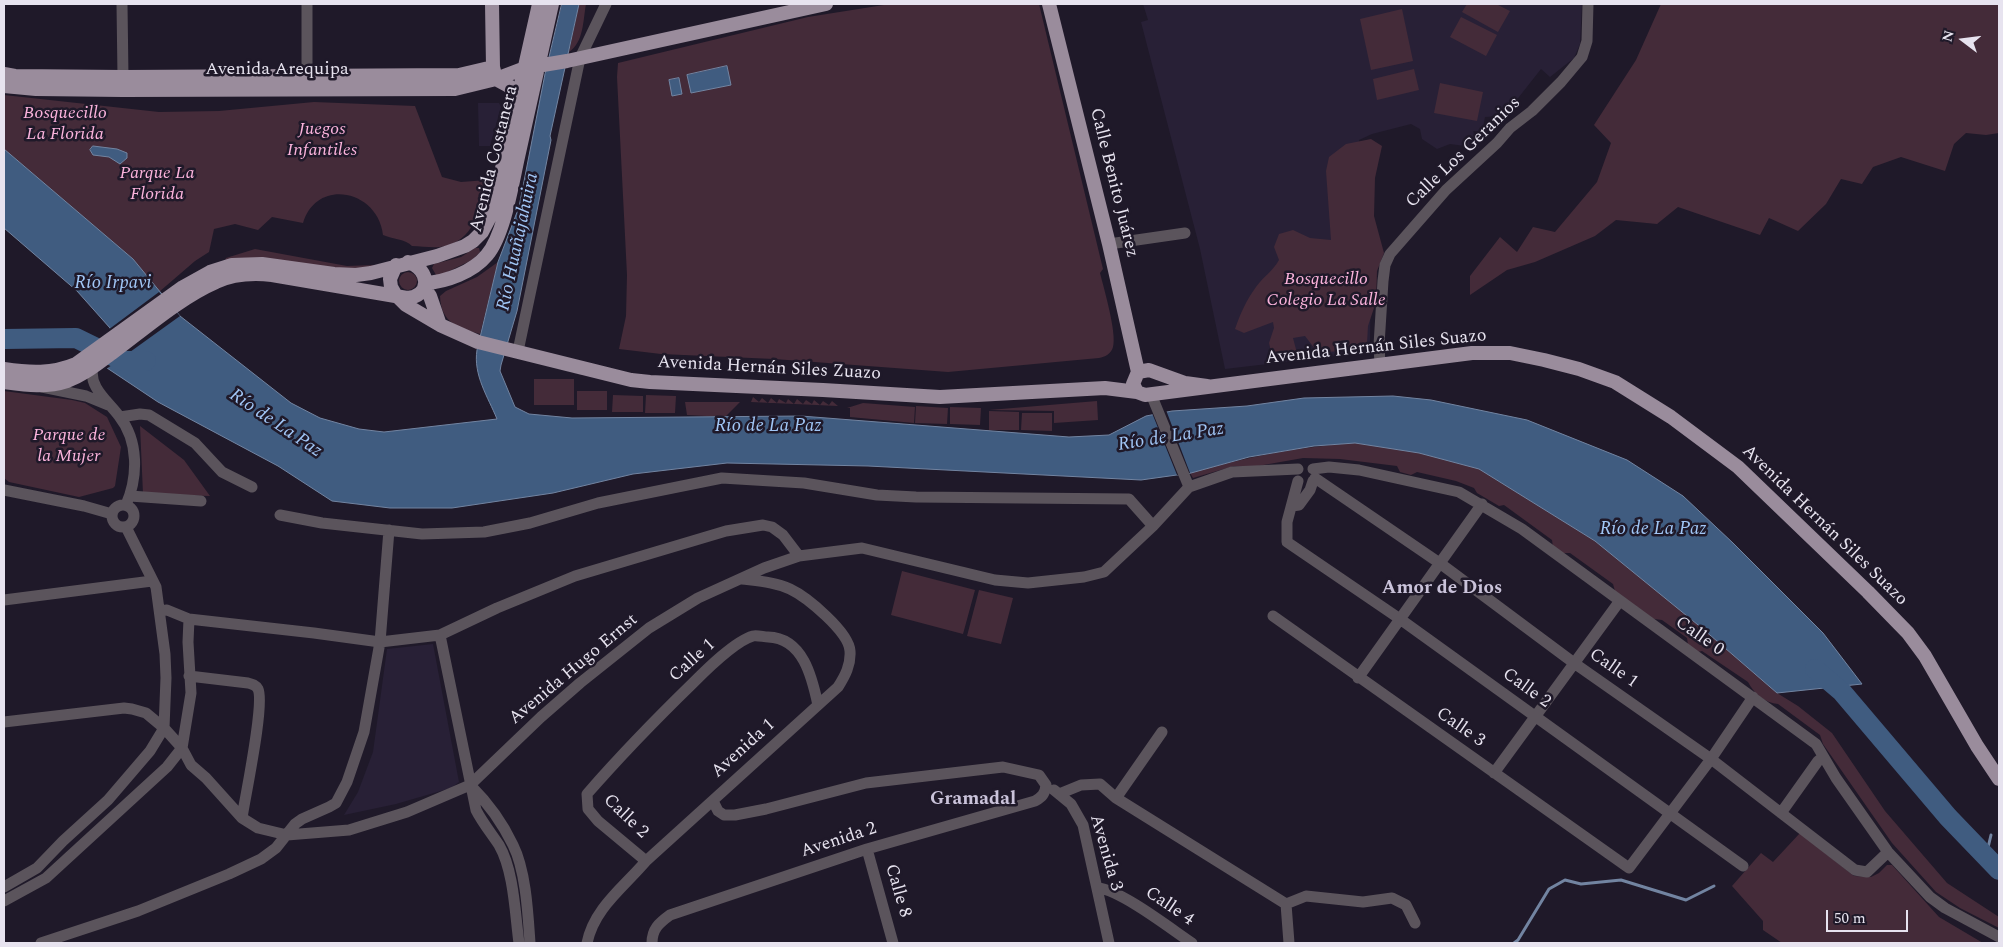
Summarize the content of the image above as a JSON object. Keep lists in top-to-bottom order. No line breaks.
{"streets":{"main road":["Avenida Arequipa","Avenida Costanera","Calle Benito Juárez","Avenida Hernán Siles Suazo","Avenida Hernán Siles Zuazo"],"street":["Calle Los Geranios","Calle 0","Calle 1","Avenida Hugo Ernst","Calle 2","Calle 3","Avenida 1","Avenida 2","Avenida 3","Calle 8","Calle 4"]},"crossings":[["Avenida Arequipa","Avenida Costanera"],["Calle Los Geranios","Avenida Hernán Siles Suazo"],["Avenida Costanera","Avenida Hernán Siles Zuazo"],["Calle Benito Juárez","Avenida Hernán Siles Suazo"],["Calle Benito Juárez","Avenida Hernán Siles Zuazo"],["Avenida Hernán Siles Suazo","Avenida Hernán Siles Zuazo"],["Calle 0","Calle 1"],["Calle 1","Calle 2"],["Calle 1","Avenida 1"],["Avenida Hugo Ernst","Avenida 1"],["Calle 2","Calle 3"],["Calle 2","Avenida 1"],["Avenida 1","Avenida 2"],["Avenida 1","Avenida 3"],["Avenida 2","Avenida 3"],["Avenida 2","Calle 8"],["Avenida 3","Calle 4"]],"districts":["Amor de Dios","Gramadal"],"water":["Río Huañajahuira","Río Irpavi","Río de La Paz"],"parks":["Bosquecillo La Florida","Juegos Infantiles","Parque La Florida","Bosquecillo Colegio La Salle","Parque de la Mujer"],"scale_bar":"50 m","north":"left"}
